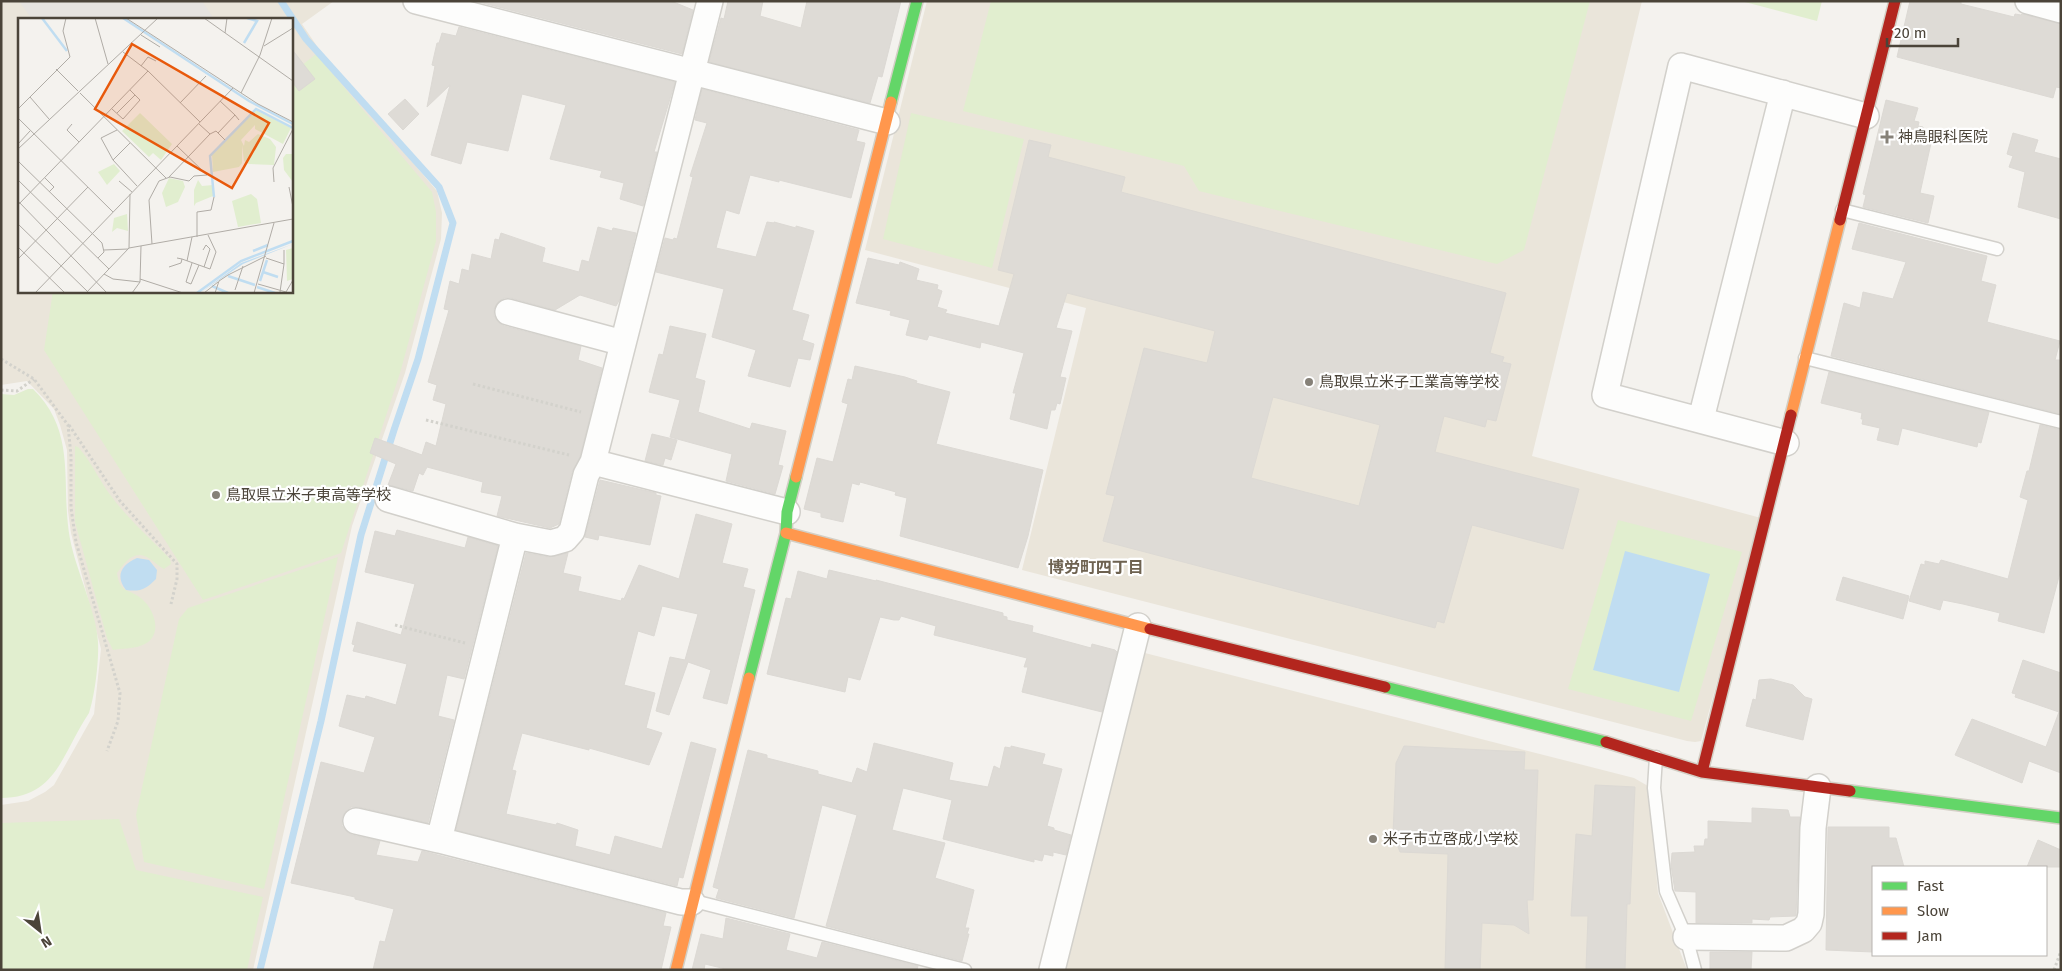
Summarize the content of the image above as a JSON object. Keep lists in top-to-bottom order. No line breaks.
{"districts":["博労町四丁目"],"places":{"health":["神鳥眼科医院"],"other":["鳥取県立米子工業高等学校","鳥取県立米子東高等学校","米子市立啓成小学校"]},"legend":["Fast","Slow","Jam"],"scale_bar":"20 m","north":"bottom right"}
